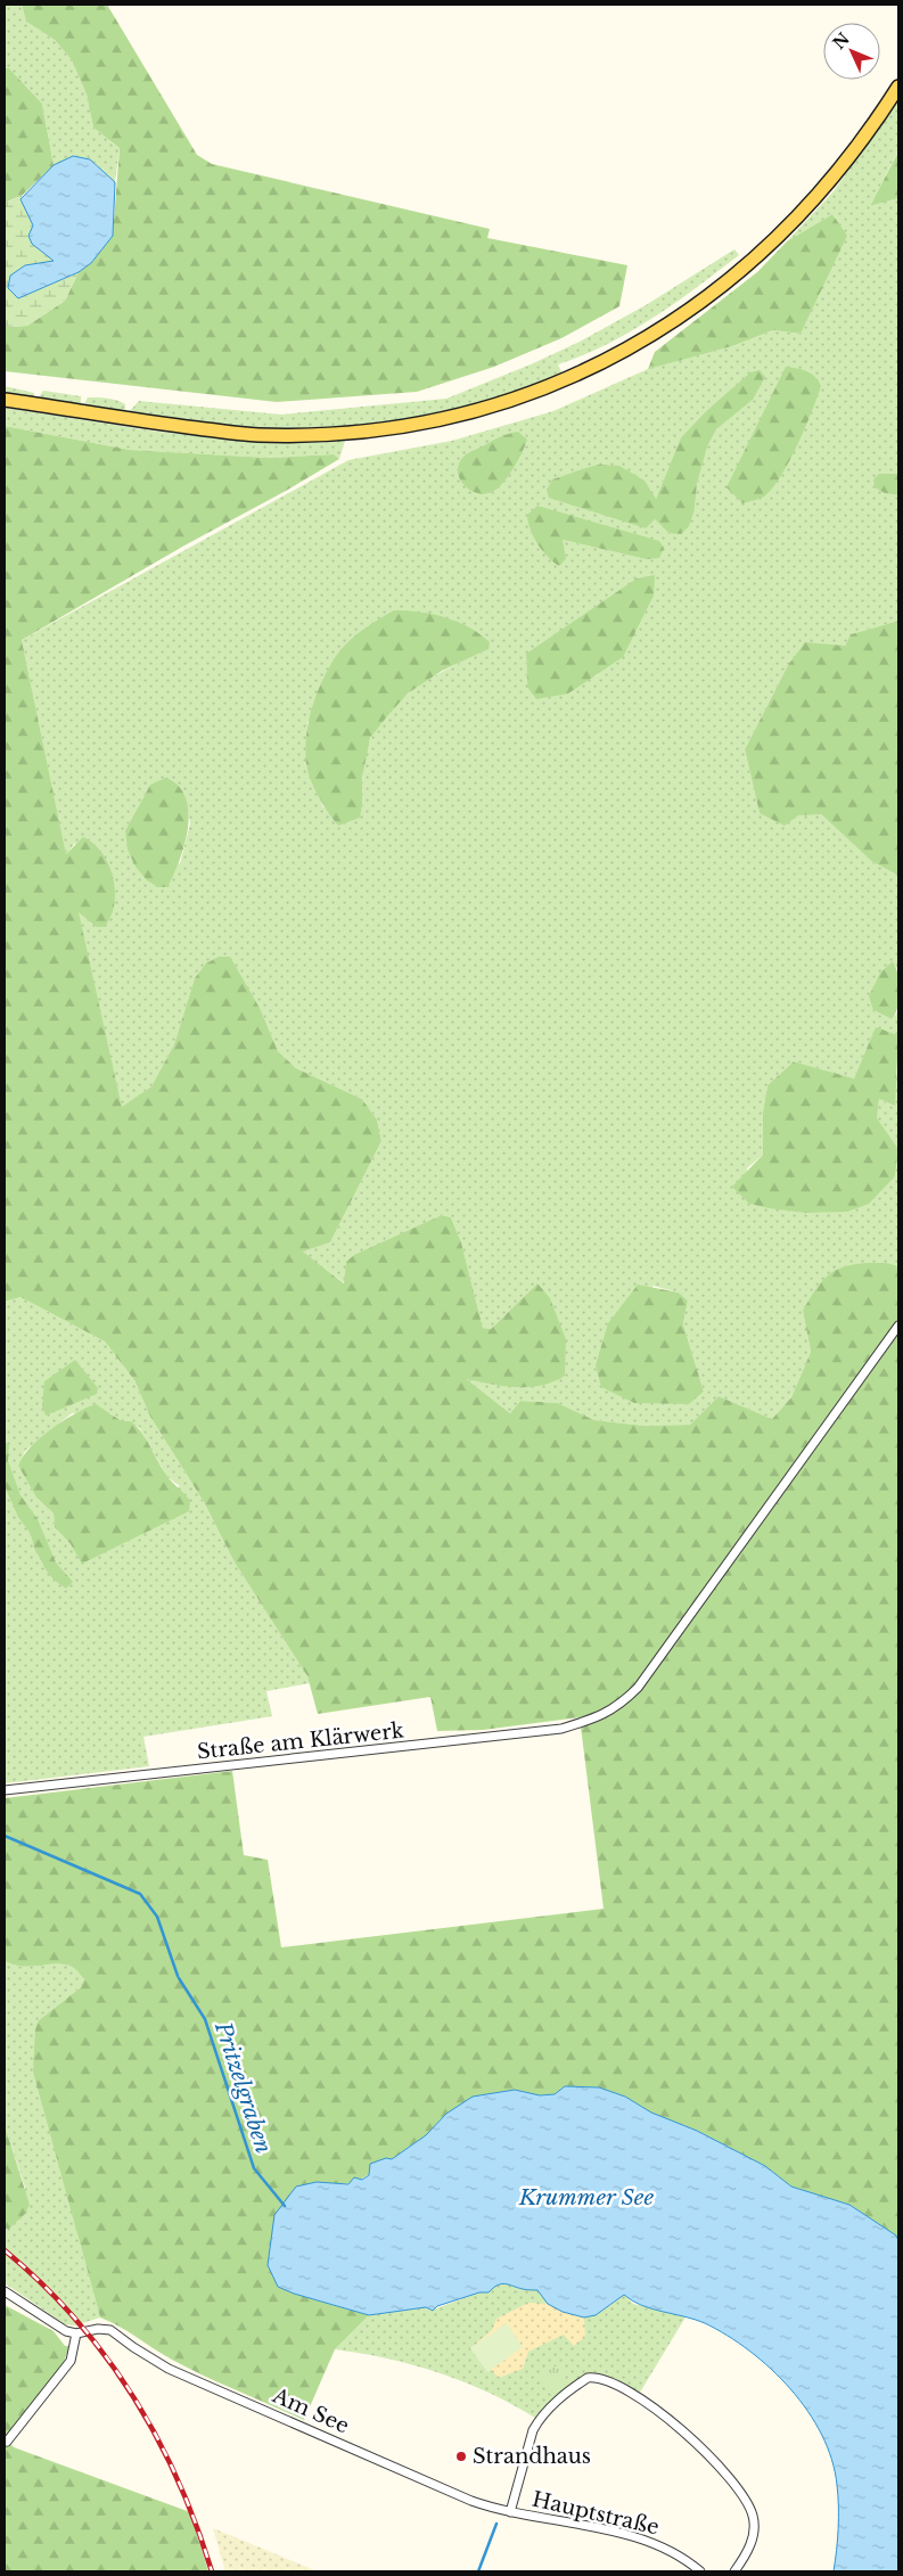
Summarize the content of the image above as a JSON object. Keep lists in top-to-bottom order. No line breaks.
{"streets":{"street":["Straße am Klärwerk","Am See","Hauptstraße"]},"crossings":[["Am See","Hauptstraße"]],"water":["Pritzelgraben","Krummer See"],"places":["Strandhaus"],"north":"top left"}
